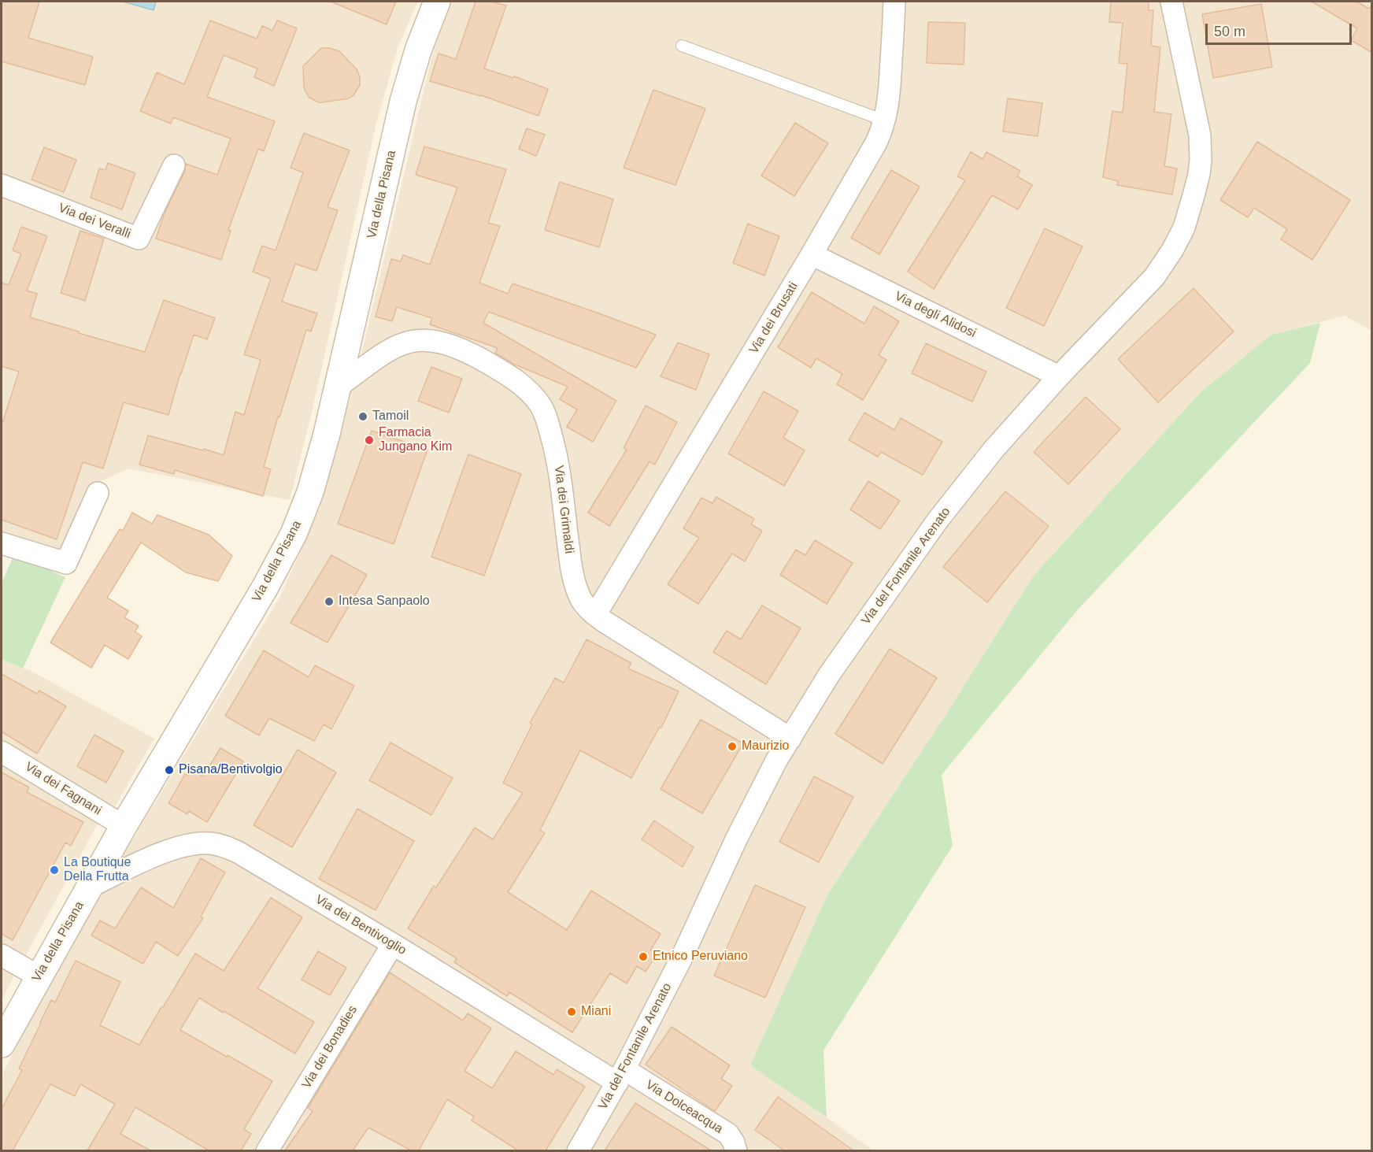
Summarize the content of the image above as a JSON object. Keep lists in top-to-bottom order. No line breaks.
{"streets":{"main road":["Via della Pisana"],"street":["Via dei Veralli","Via degli Alidosi","Via dei Brusati","Via dei Grimaldi","Via del Fontanile Arenato","Via dei Fagnani","Via dei Bentivoglio","Via dei Bonadies","Via Dolceacqua"]},"crossings":[["Via della Pisana","Via dei Grimaldi"],["Via della Pisana","Via dei Fagnani"],["Via della Pisana","Via dei Bentivoglio"],["Via degli Alidosi","Via dei Brusati"],["Via degli Alidosi","Via del Fontanile Arenato"],["Via dei Brusati","Via dei Grimaldi"],["Via dei Grimaldi","Via del Fontanile Arenato"],["Via del Fontanile Arenato","Via dei Bentivoglio"],["Via del Fontanile Arenato","Via Dolceacqua"],["Via dei Bentivoglio","Via dei Bonadies"],["Via dei Bentivoglio","Via Dolceacqua"]],"places":["Tamoil","Farmacia Jungano Kim","Intesa Sanpaolo","Maurizio","Pisana/Bentivolgio","La Boutique Della Frutta","Etnico Peruviano","Miani"],"scale_bar":"50 m"}
